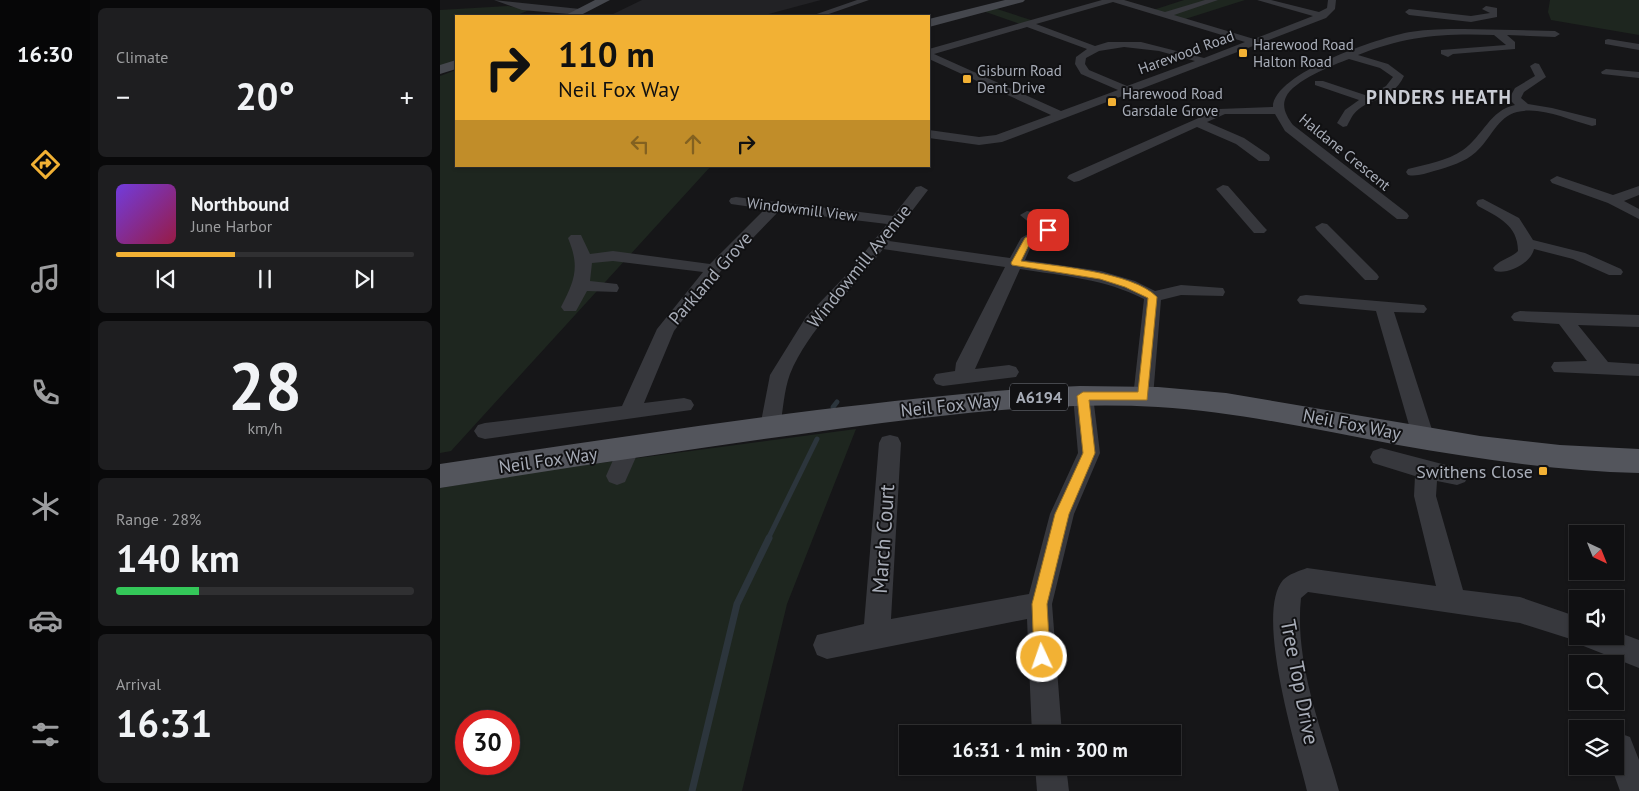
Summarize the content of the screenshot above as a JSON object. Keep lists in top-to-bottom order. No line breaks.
{"streets":{"main road":["A6194","Neil Fox Way"],"street":["Harewood Road","Haldane Crescent","Windowmill View","Windowmill Avenue","Parkland Grove","March Court","Tree Top Drive"]},"crossings":[["Windowmill View","Windowmill Avenue"],["Windowmill View","Parkland Grove"],["Windowmill Avenue","Neil Fox Way"]],"districts":["PINDERS HEATH"],"places":{"transit":["Harewood Road Halton Road","Gisburn Road Dent Drive","Harewood Road Garsdale Grove","Swithens Close"]},"north":"bottom right","page":{"tabs":"16:30","tile":["Climate",["28","km/h"],["Range · 28%","140 km"],["Arrival","16:31"]],"turn":["110 m","Neil Fox Way"],"heat":["−","20°","+"],"song":["Northbound","June Harbor"],"limit":"30","trip":"16:31 · 1 min · 300 m"}}
